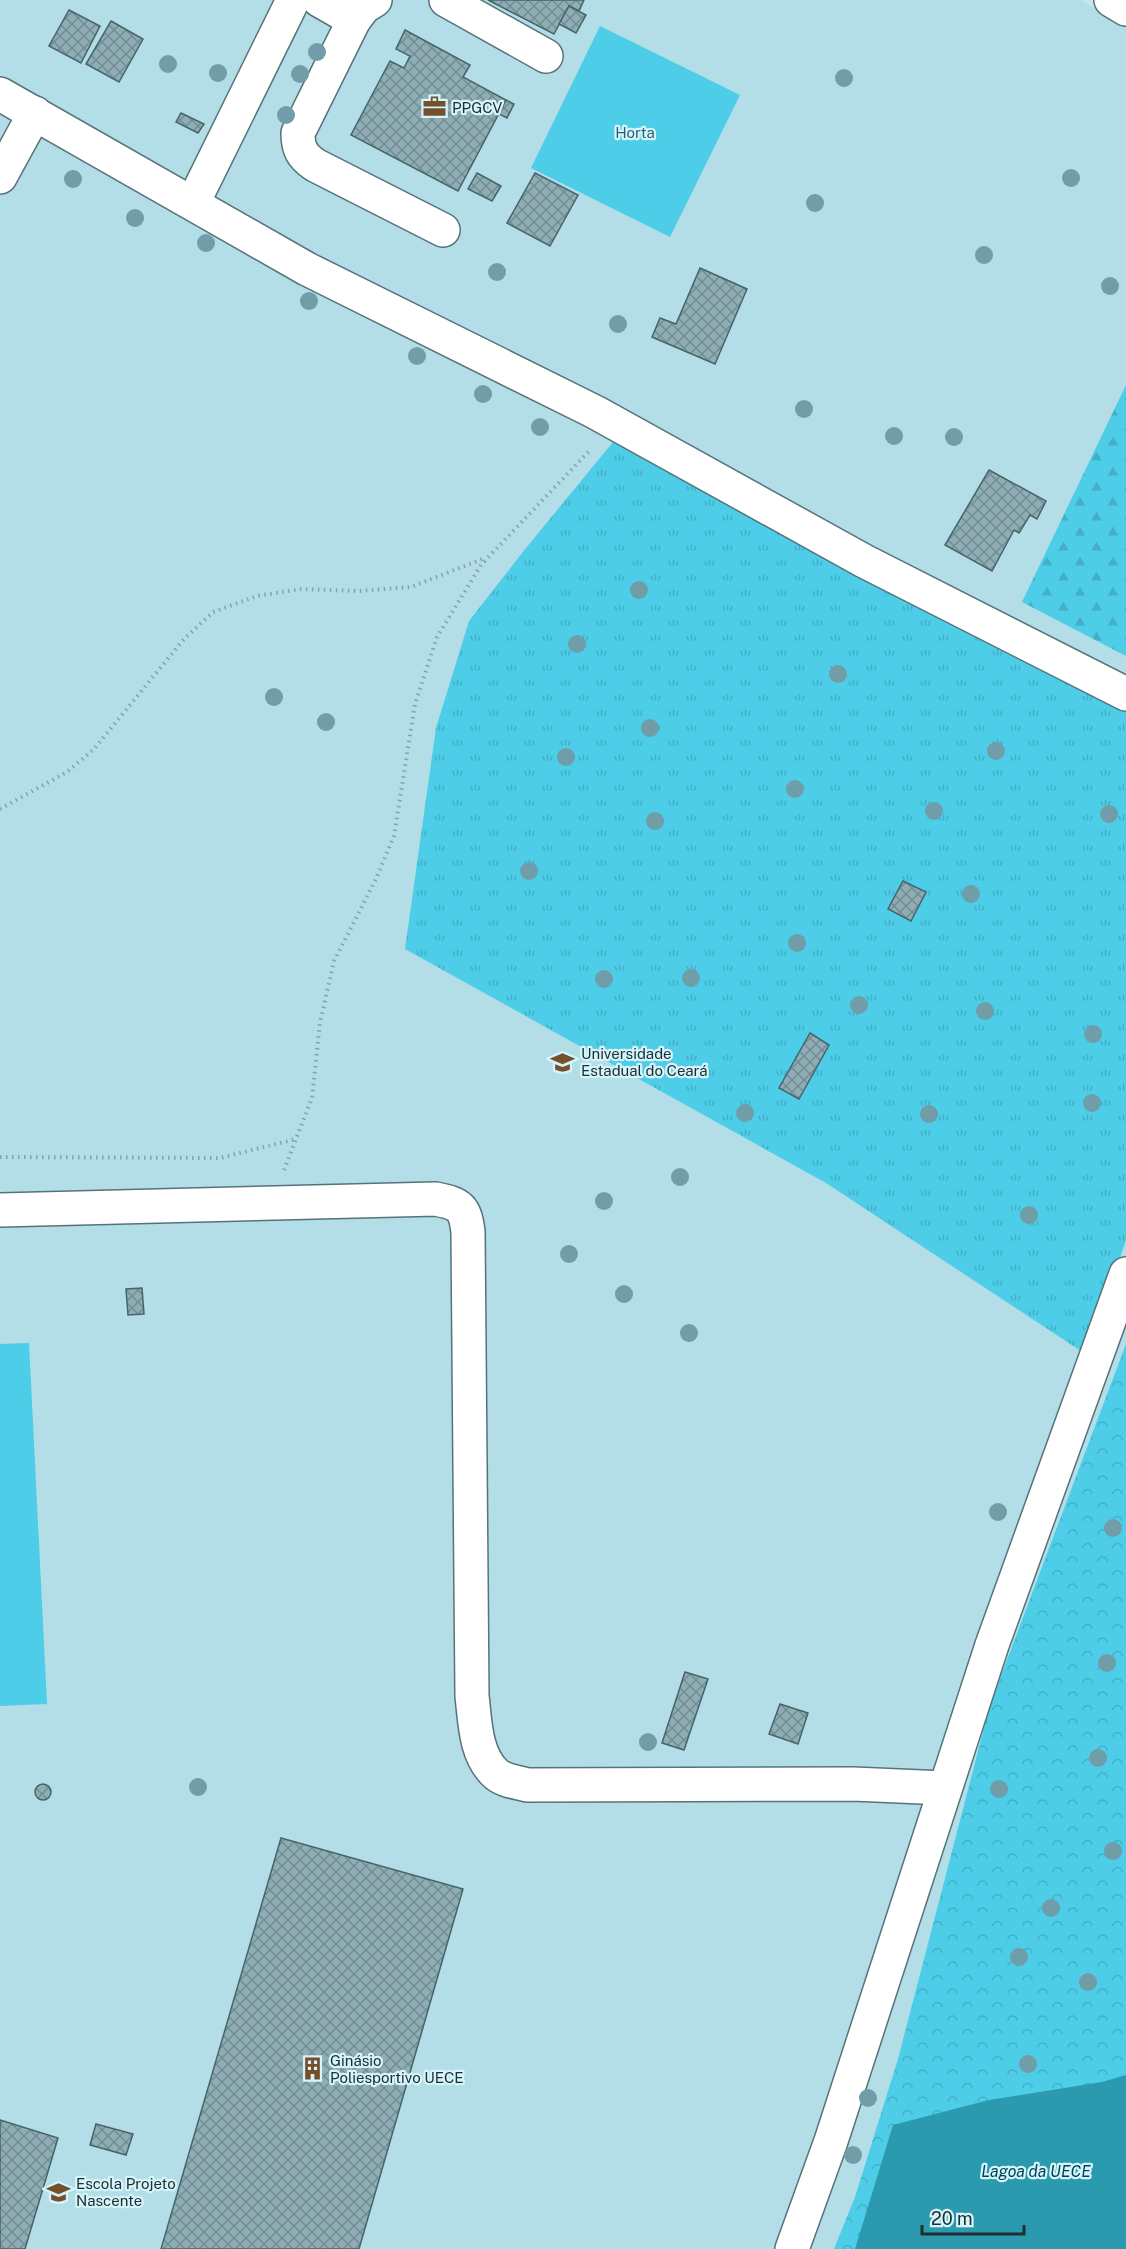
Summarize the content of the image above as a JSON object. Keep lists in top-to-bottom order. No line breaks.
{"water":["Lagoa da UECE"],"parks":["Horta"],"places":{"office":["PPGCV"],"school or university":["Universidade Estadual do Ceará","Escola Projeto Nascente"],"building":["Ginásio Poliesportivo UECE"]},"scale_bar":"20 m"}
